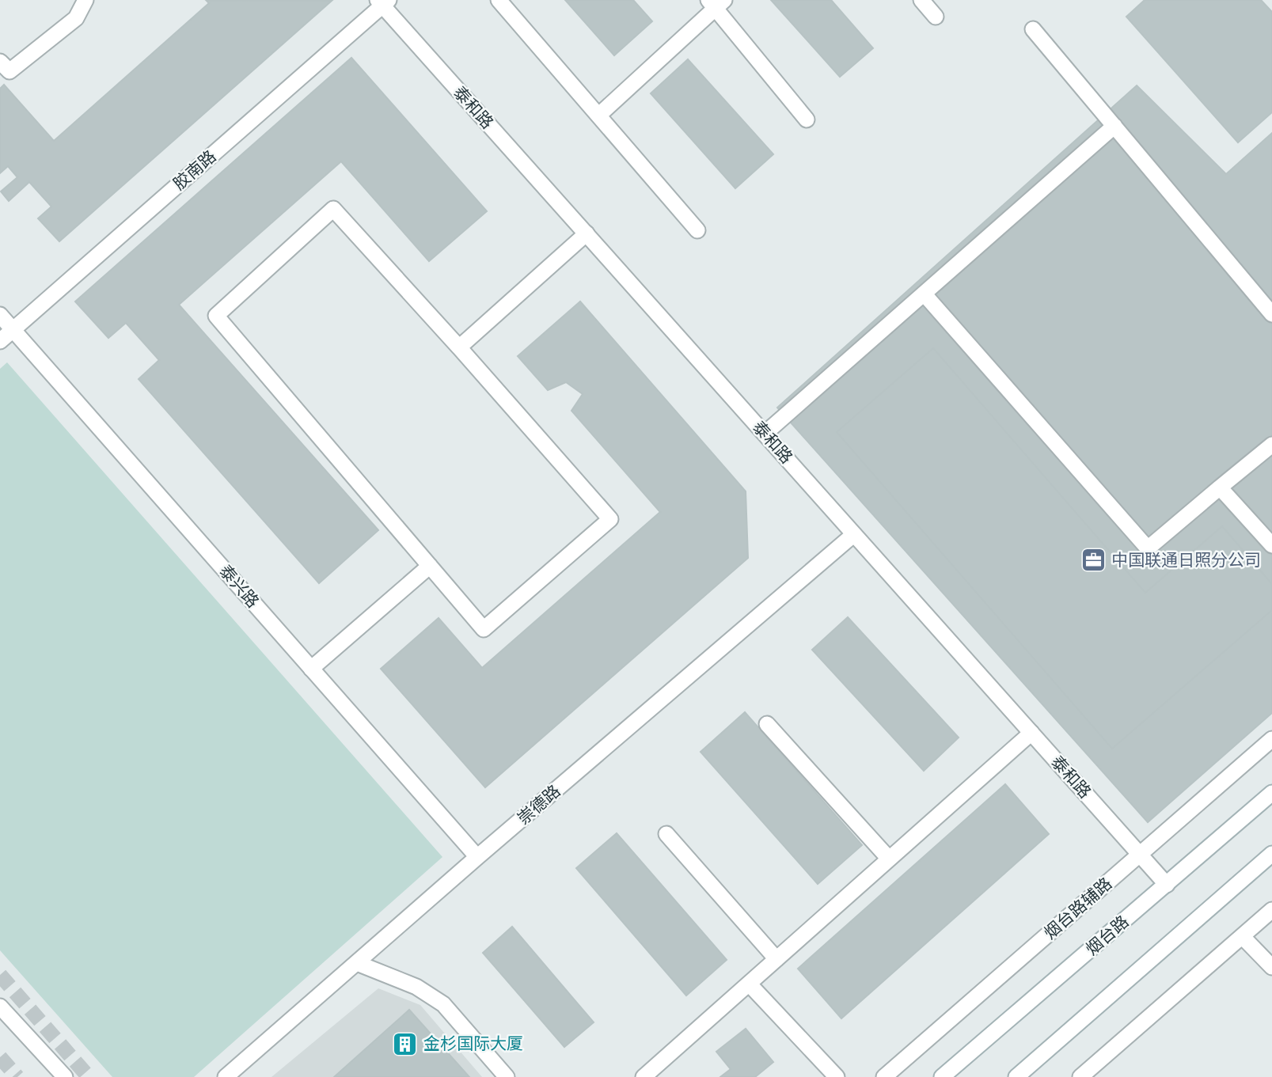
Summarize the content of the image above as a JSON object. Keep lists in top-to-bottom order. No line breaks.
{"streets":{"street":["泰和路","胶南路","泰兴路","崇德路","烟台路辅路","烟台路"]},"crossings":[["泰和路","胶南路"],["泰和路","崇德路"],["泰和路","烟台路辅路"],["泰和路","烟台路"],["胶南路","泰兴路"],["泰兴路","崇德路"]],"places":{"office":["中国联通日照分公司"],"building":["金杉国际大厦"]}}
